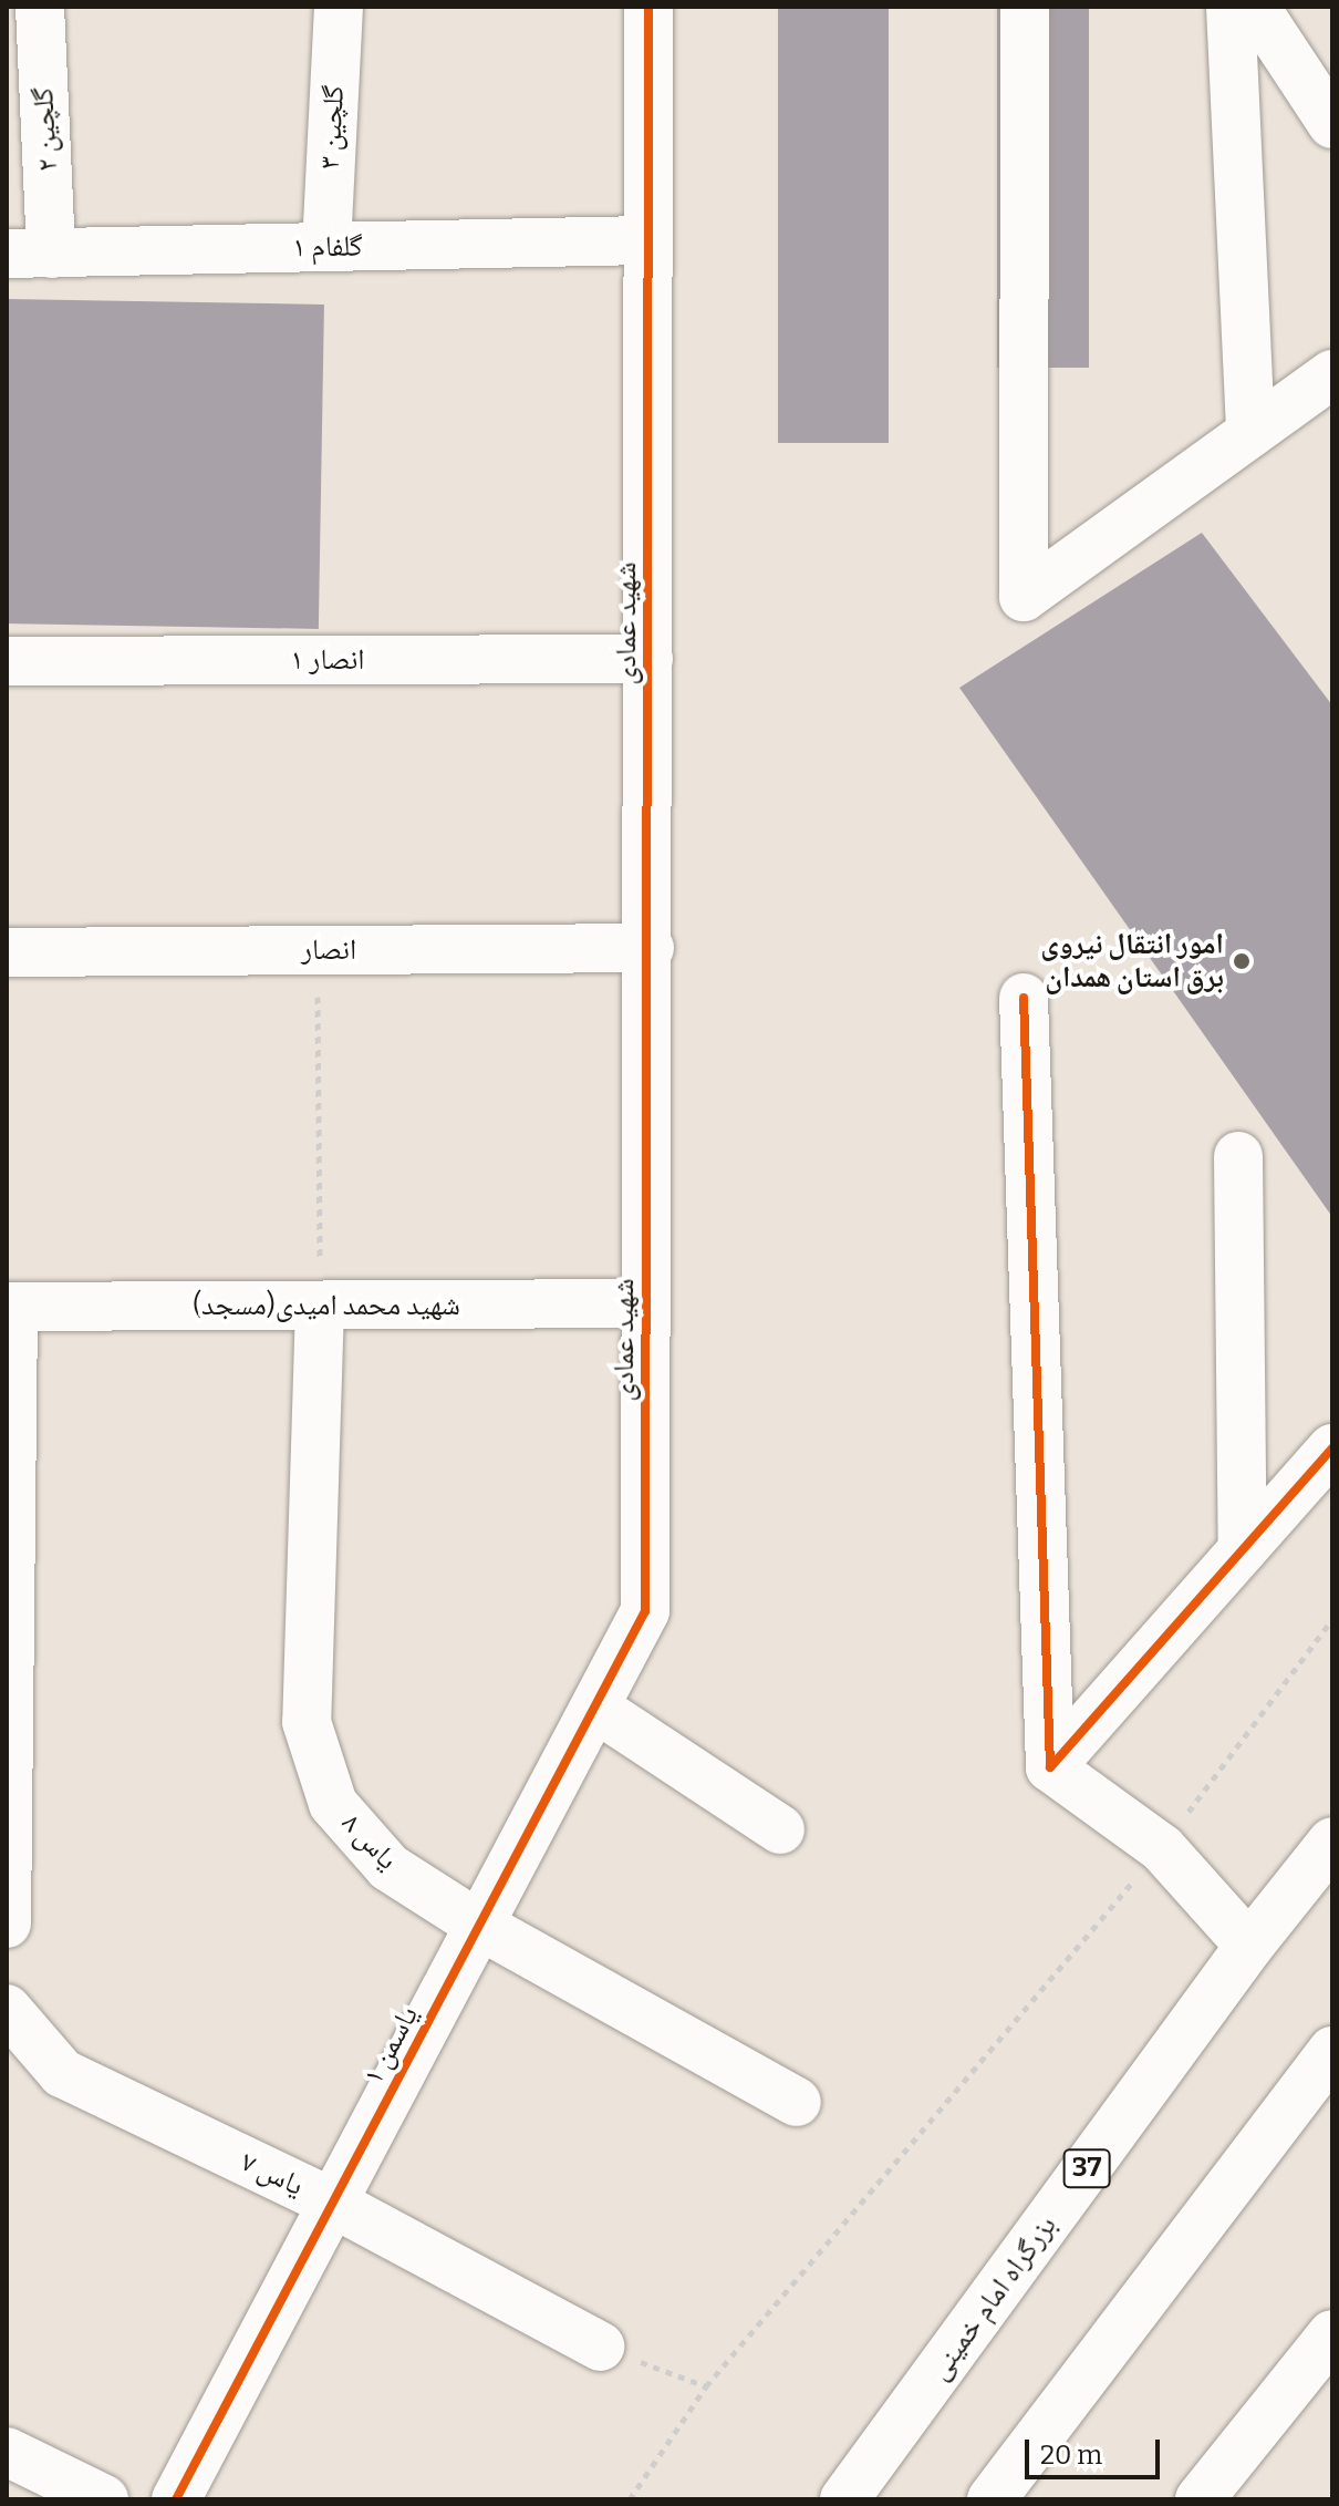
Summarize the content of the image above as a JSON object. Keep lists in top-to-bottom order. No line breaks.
{"streets":{"main road":["گلچین ۳","گلچین ۲","گلفام ۱","شهید عمادی","انصار ۱","انصار","(مسجد)شهید محمد امیدی","یاس ۸","یاسمن ۱","37","یاس ۷","بزرگراه امام خمینی"]},"crossings":[["گلچین ۳","گلفام ۱"],["گلچین ۲","گلفام ۱"],["گلفام ۱","شهید عمادی"],["شهید عمادی","انصار ۱"],["شهید عمادی","انصار"],["شهید عمادی","(مسجد)شهید محمد امیدی"],["شهید عمادی","یاسمن ۱"],["(مسجد)شهید محمد امیدی","یاس ۸"],["یاس ۸","یاسمن ۱"],["یاسمن ۱","یاس ۷"]],"places":["امور انتقال نیروی برق استان همدان"],"scale_bar":"20 m"}
